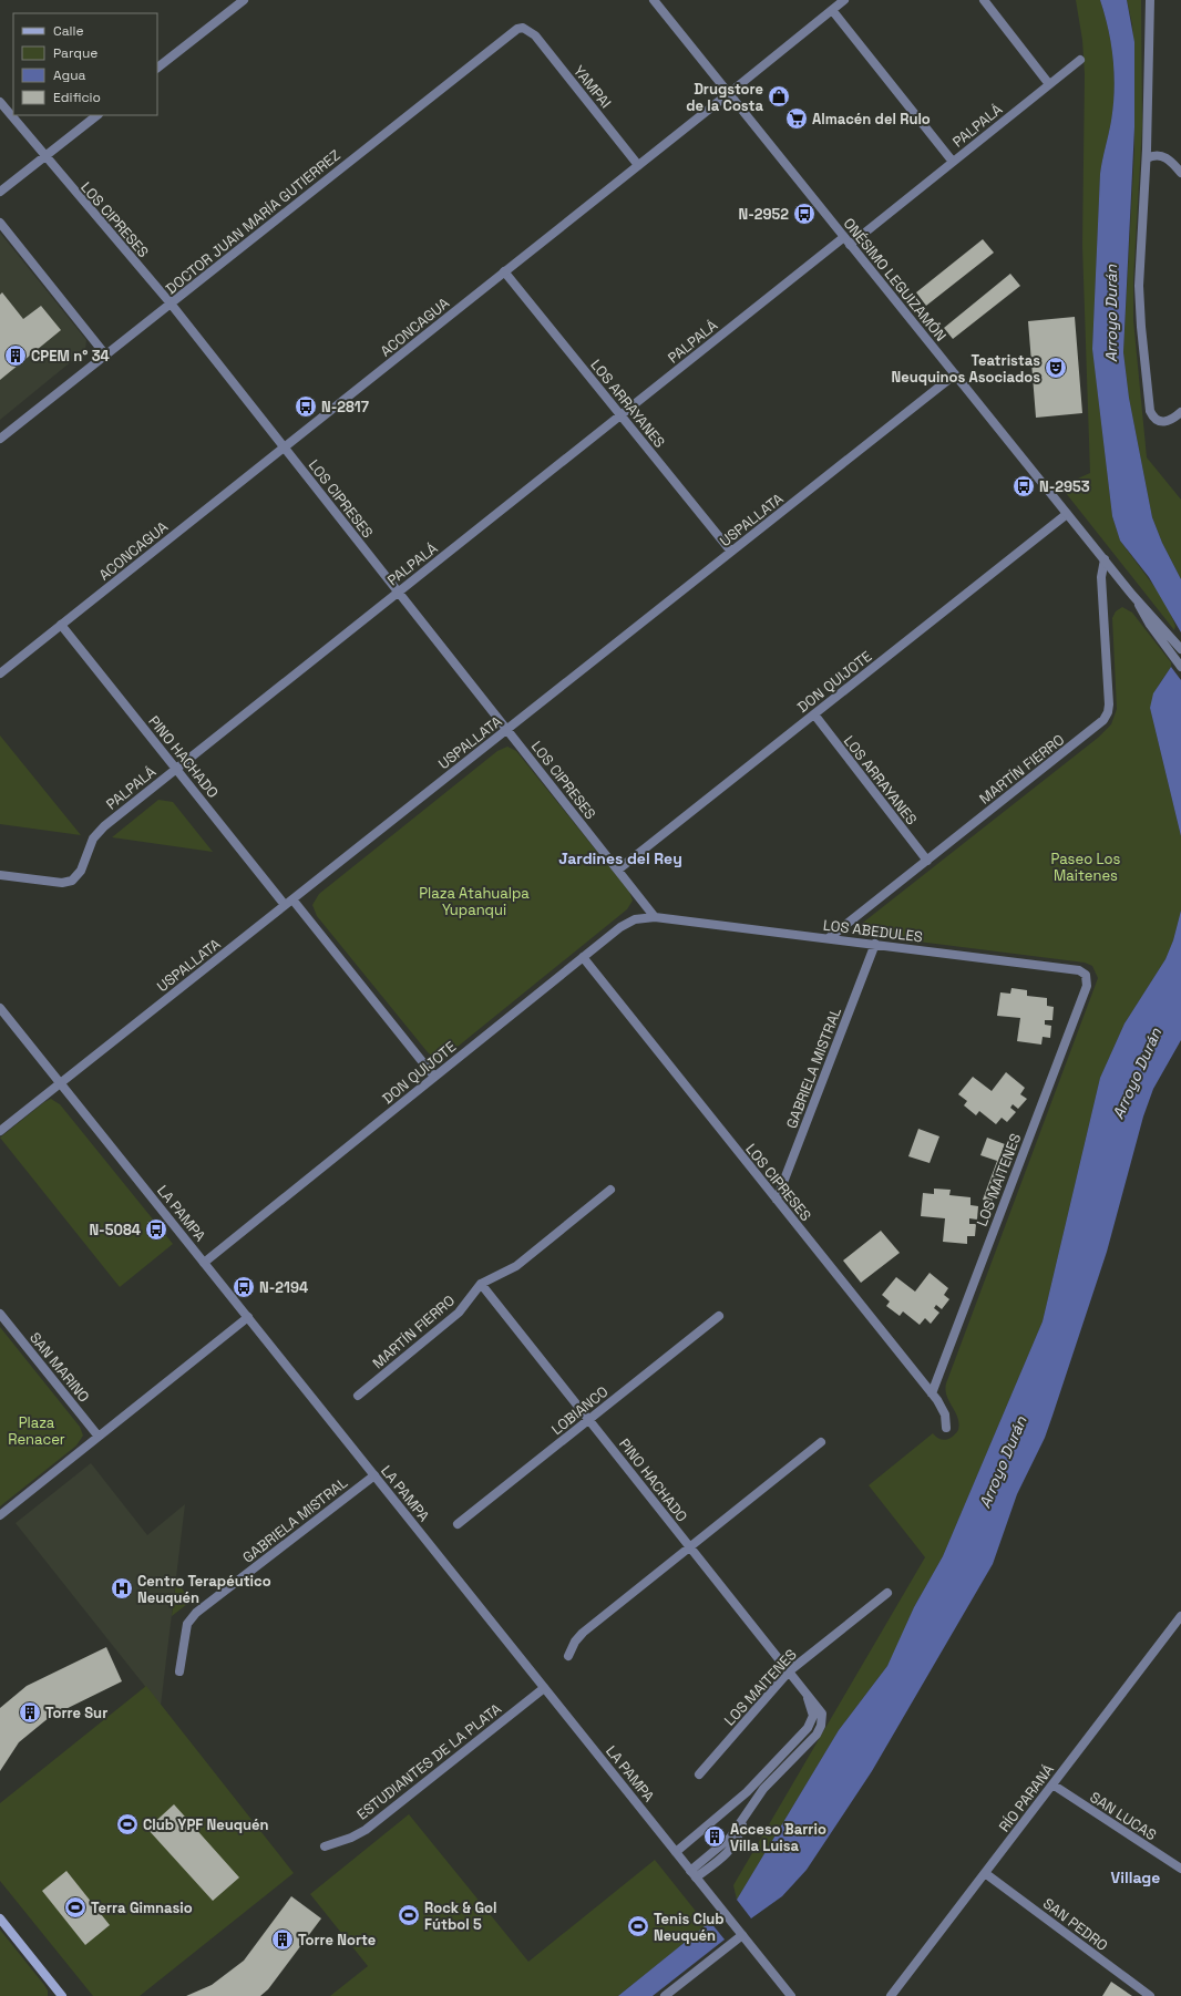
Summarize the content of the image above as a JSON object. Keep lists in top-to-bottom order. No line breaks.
{"streets":{"street":["YAMPAI","PALPALÁ","LOS CIPRESES","DOCTOR JUAN MARÍA GUTIERREZ","ONÉSIMO LEGUIZAMÓN","ACONCAGUA","LOS ARRAYANES","USPALLATA","DON QUIJOTE","PINO HACHADO","MARTÍN FIERRO","LOS ABEDULES","GABRIELA MISTRAL","LOS MAITENES","LA PAMPA","SAN MARINO","LOBIANCO","ESTUDIANTES DE LA PLATA","RÍO PARANÁ","SAN LUCAS","SAN PEDRO"]},"crossings":[["YAMPAI","DOCTOR JUAN MARÍA GUTIERREZ"],["YAMPAI","ACONCAGUA"],["PALPALÁ","LOS CIPRESES"],["PALPALÁ","ONÉSIMO LEGUIZAMÓN"],["PALPALÁ","LOS ARRAYANES"],["PALPALÁ","PINO HACHADO"],["LOS CIPRESES","DOCTOR JUAN MARÍA GUTIERREZ"],["LOS CIPRESES","ACONCAGUA"],["LOS CIPRESES","USPALLATA"],["LOS CIPRESES","DON QUIJOTE"],["LOS CIPRESES","LOS ABEDULES"],["LOS CIPRESES","GABRIELA MISTRAL"],["LOS CIPRESES","LOS MAITENES"],["ONÉSIMO LEGUIZAMÓN","ACONCAGUA"],["ONÉSIMO LEGUIZAMÓN","USPALLATA"],["ONÉSIMO LEGUIZAMÓN","DON QUIJOTE"],["ONÉSIMO LEGUIZAMÓN","MARTÍN FIERRO"],["ACONCAGUA","LOS ARRAYANES"],["ACONCAGUA","PINO HACHADO"],["LOS ARRAYANES","USPALLATA"],["LOS ARRAYANES","DON QUIJOTE"],["LOS ARRAYANES","MARTÍN FIERRO"],["USPALLATA","PINO HACHADO"],["USPALLATA","LA PAMPA"],["DON QUIJOTE","PINO HACHADO"],["DON QUIJOTE","LOS ABEDULES"],["DON QUIJOTE","LA PAMPA"],["PINO HACHADO","MARTÍN FIERRO"],["PINO HACHADO","LOS MAITENES"],["PINO HACHADO","LOBIANCO"],["MARTÍN FIERRO","LOS ABEDULES"],["LOS ABEDULES","GABRIELA MISTRAL"],["LOS ABEDULES","LOS MAITENES"],["GABRIELA MISTRAL","LA PAMPA"],["LA PAMPA","ESTUDIANTES DE LA PLATA"],["RÍO PARANÁ","SAN LUCAS"],["RÍO PARANÁ","SAN PEDRO"]],"districts":["Jardines del Rey","Village"],"water":["Arroyo Durán"],"parks":["Paseo Los Maitenes","Plaza Atahualpa Yupanqui","Plaza Renacer"],"places":{"shop":["Drugstore de la Costa"],"supermarket":["Almacén del Rulo"],"bus stop":["N-2952","N-2817","N-2953","N-5084","N-2194"],"building":["CPEM n° 34","Torre Sur","Acceso Barrio Villa Luisa","Torre Norte"],"theatre":["Teatristas Neuquinos Asociados"],"hospital":["Centro Terapéutico Neuquén"],"sports":["Club YPF Neuquén","Terra Gimnasio","Rock & Gol Fútbol 5","Tenis Club Neuquén"]},"legend":["Calle","Parque","Agua","Edificio"]}
